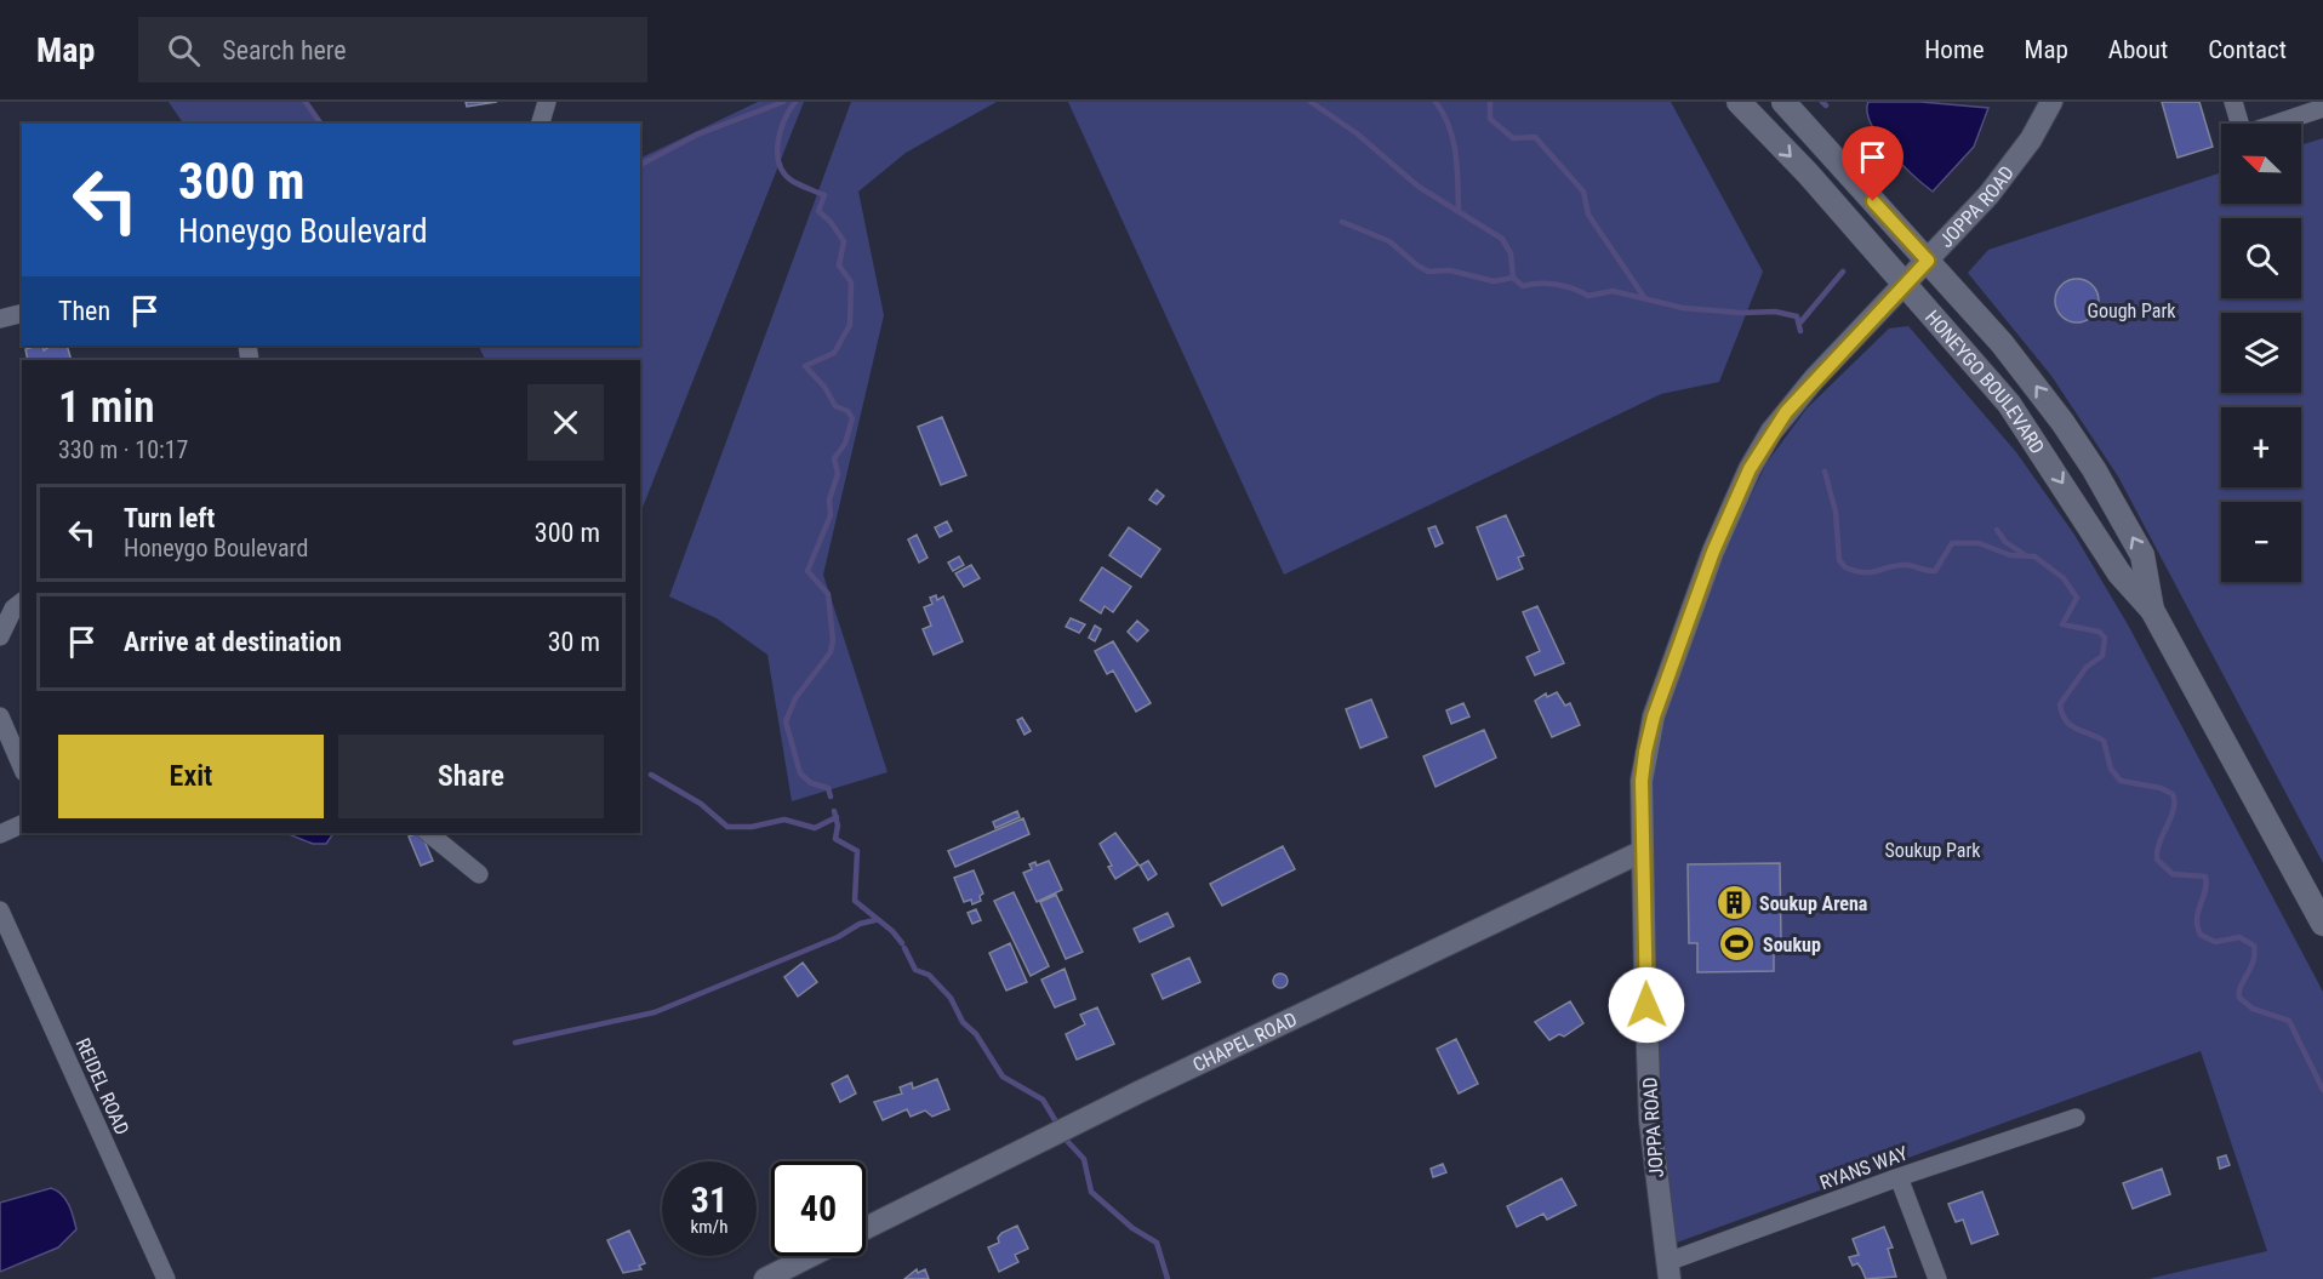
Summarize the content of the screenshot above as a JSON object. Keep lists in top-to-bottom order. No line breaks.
{"streets":{"main road":["HONEYGO BOULEVARD"],"street":["JOPPA ROAD","CHAPEL ROAD","REIDEL ROAD","RYANS WAY"]},"crossings":[["JOPPA ROAD","HONEYGO BOULEVARD"],["JOPPA ROAD","CHAPEL ROAD"],["JOPPA ROAD","RYANS WAY"]],"parks":["Gough Park","Soukup Park"],"places":{"building":["Soukup Arena"],"sports":["Soukup"]},"north":"top left","page":{"header":"Map","search":"Search here","nav":["Home","Map","About","Contact"],"map_buttons":["+","−"],"turn":["300 m","Honeygo Boulevard"],"then":"Then","heading":["1 min","330 m · 10:17"],"list":[{"name":"Turn left","note":"Honeygo Boulevard","value":"300 m"},{"name":"Arrive at destination","value":"30 m"}],"buttons":["Exit","Share"],"speed":"31 km/h","limit":"40"}}
